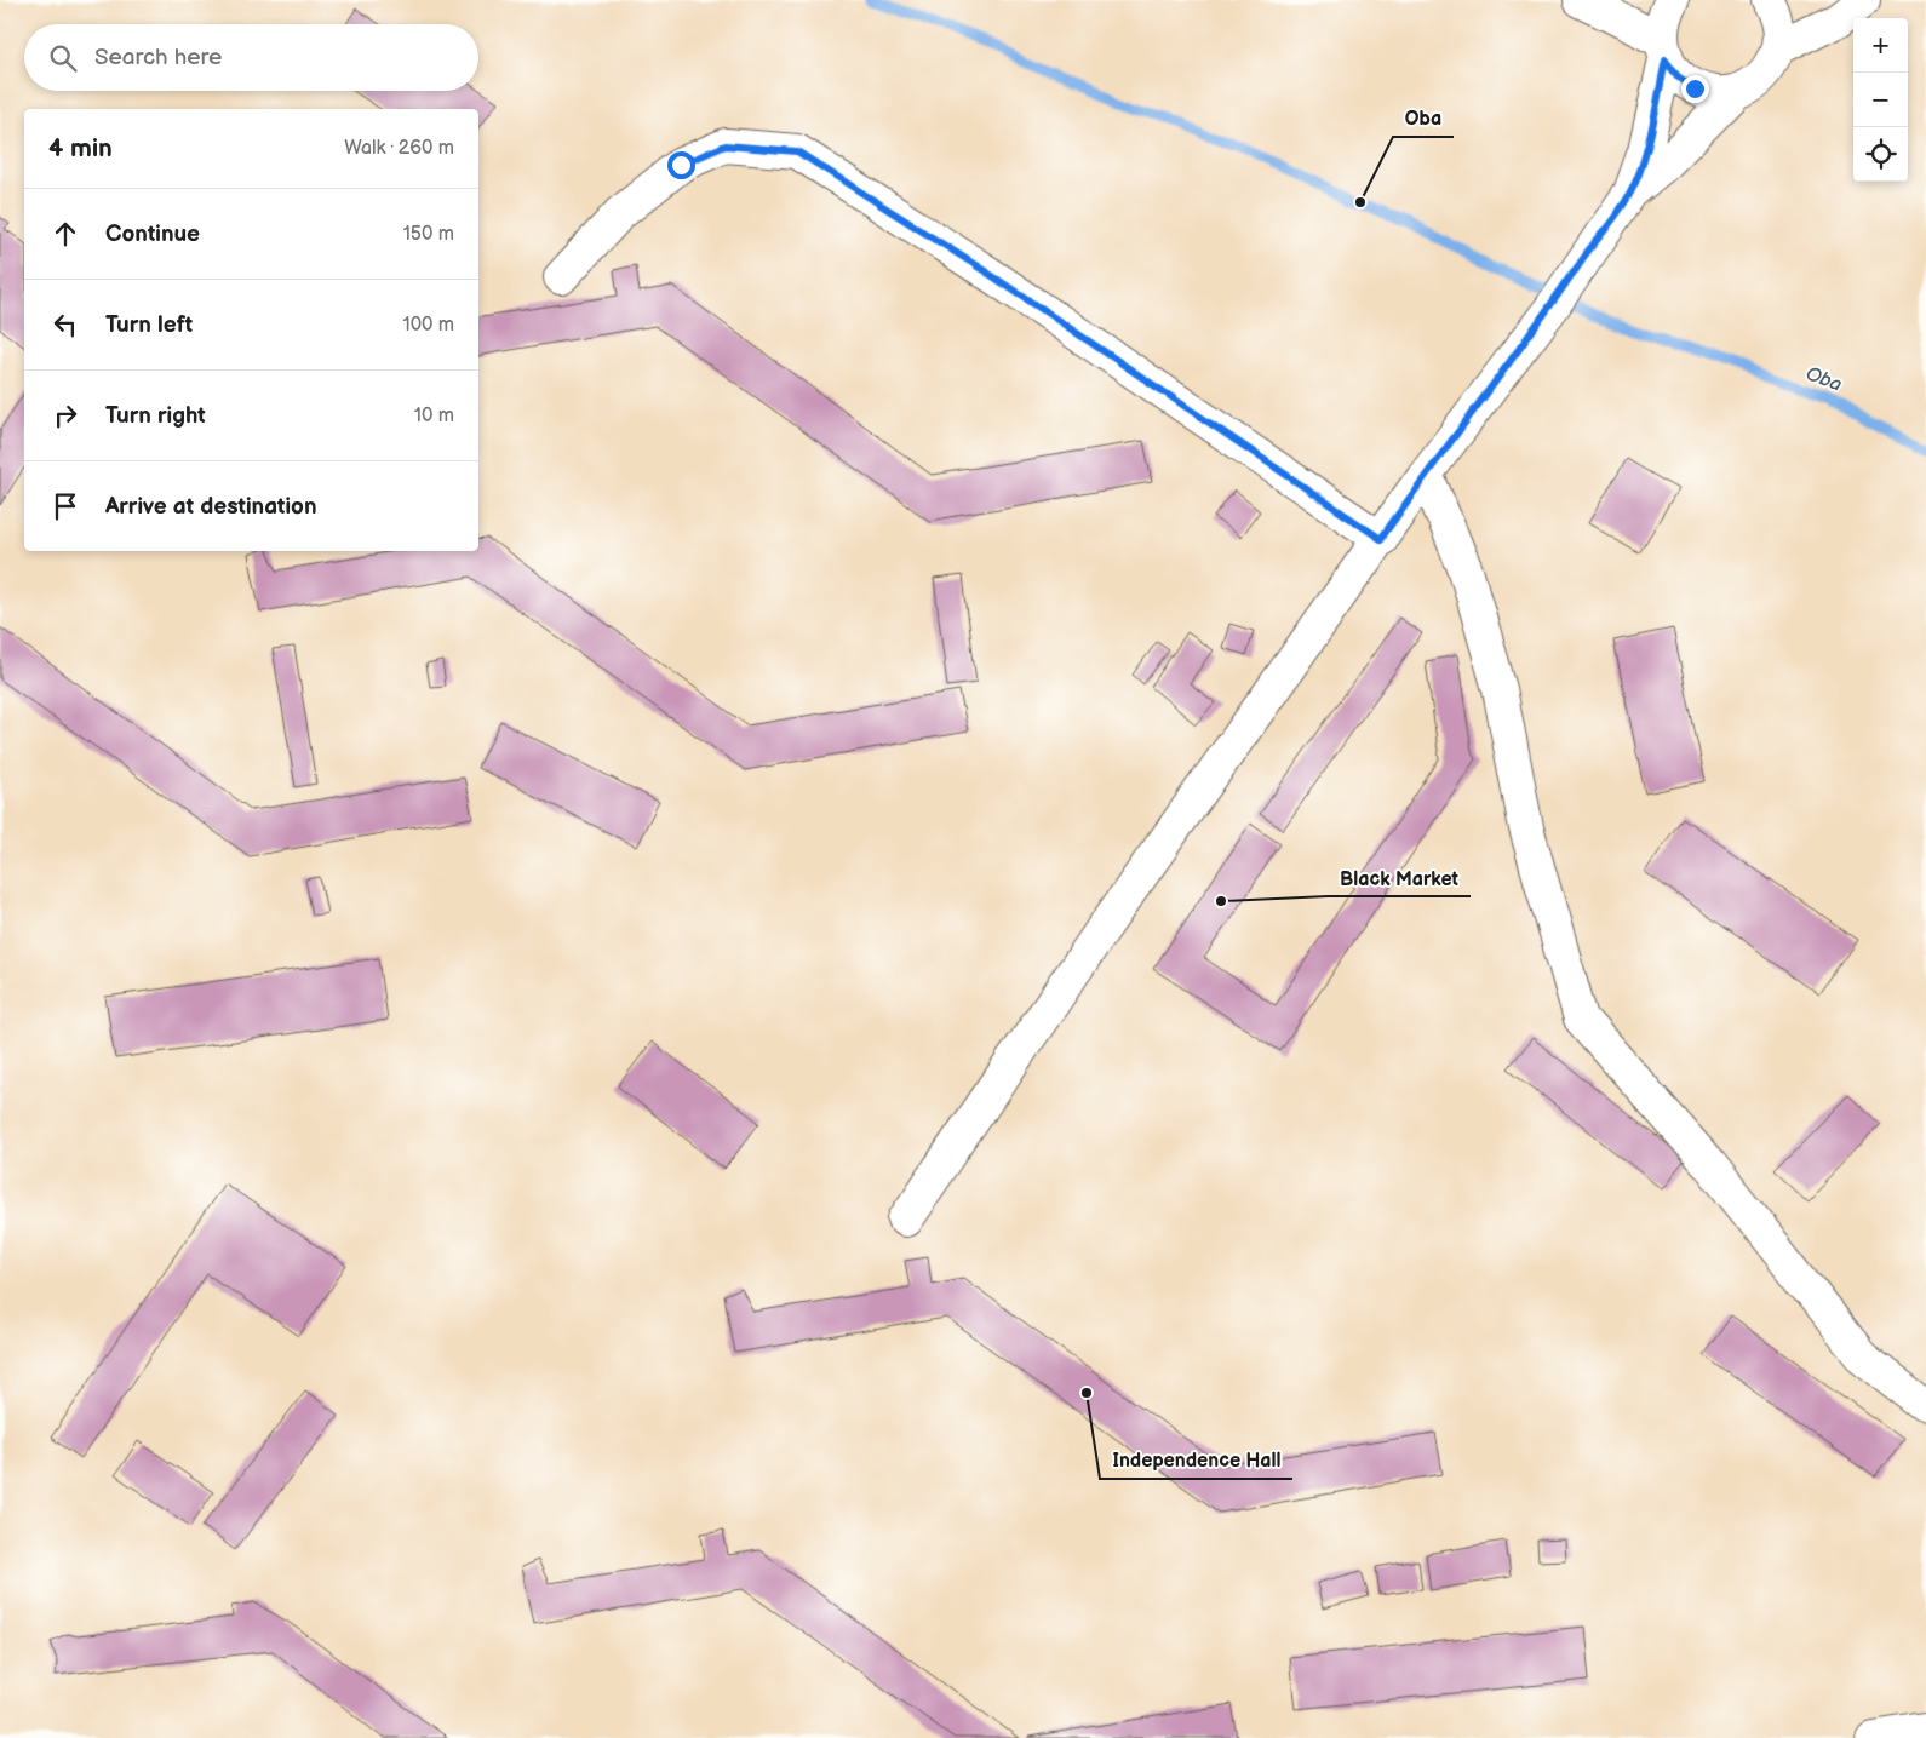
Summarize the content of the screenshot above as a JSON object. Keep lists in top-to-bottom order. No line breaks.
{"water":["Oba"],"places":["Oba","Black Market","Independence Hall"],"page":{"map_buttons":["+","−"],"search":"Search here","heading":["4 min","Walk · 260 m"],"list":[["Continue","150 m"],["Turn left","100 m"],["Turn right","10 m"],"Arrive at destination"]}}
